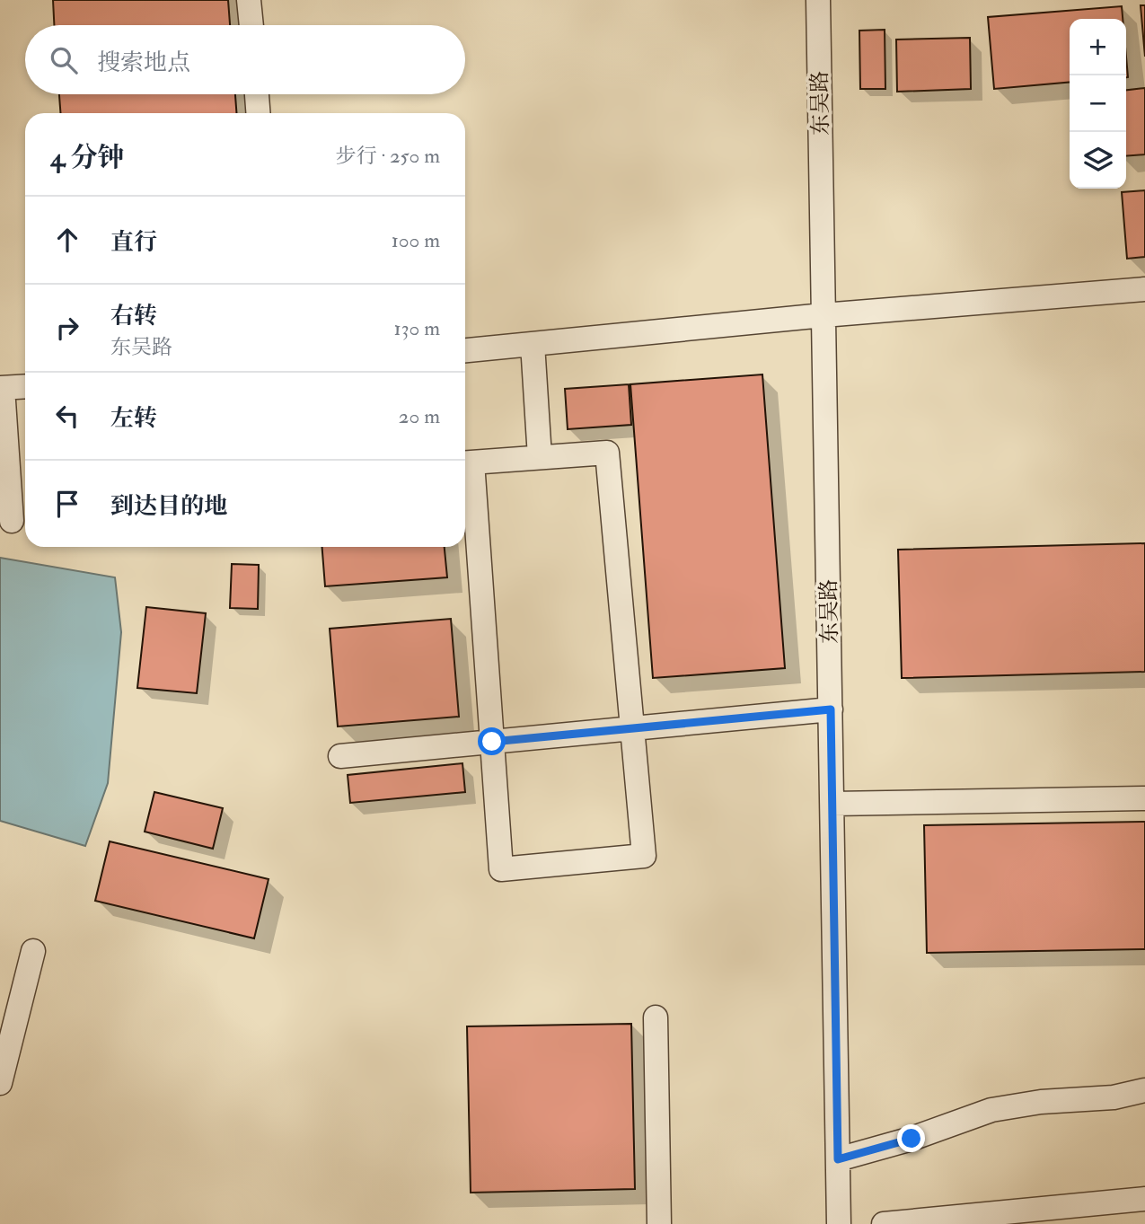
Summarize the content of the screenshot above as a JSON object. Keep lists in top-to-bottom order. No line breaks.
{"streets":{"street":["东吴路"]},"page":{"map_buttons":["+","−"],"search":"搜索地点","heading":["4 分钟","步行 · 250 m"],"list":[["直行","100 m"],["右转","东吴路","130 m"],["左转","20 m"],"到达目的地"]}}
